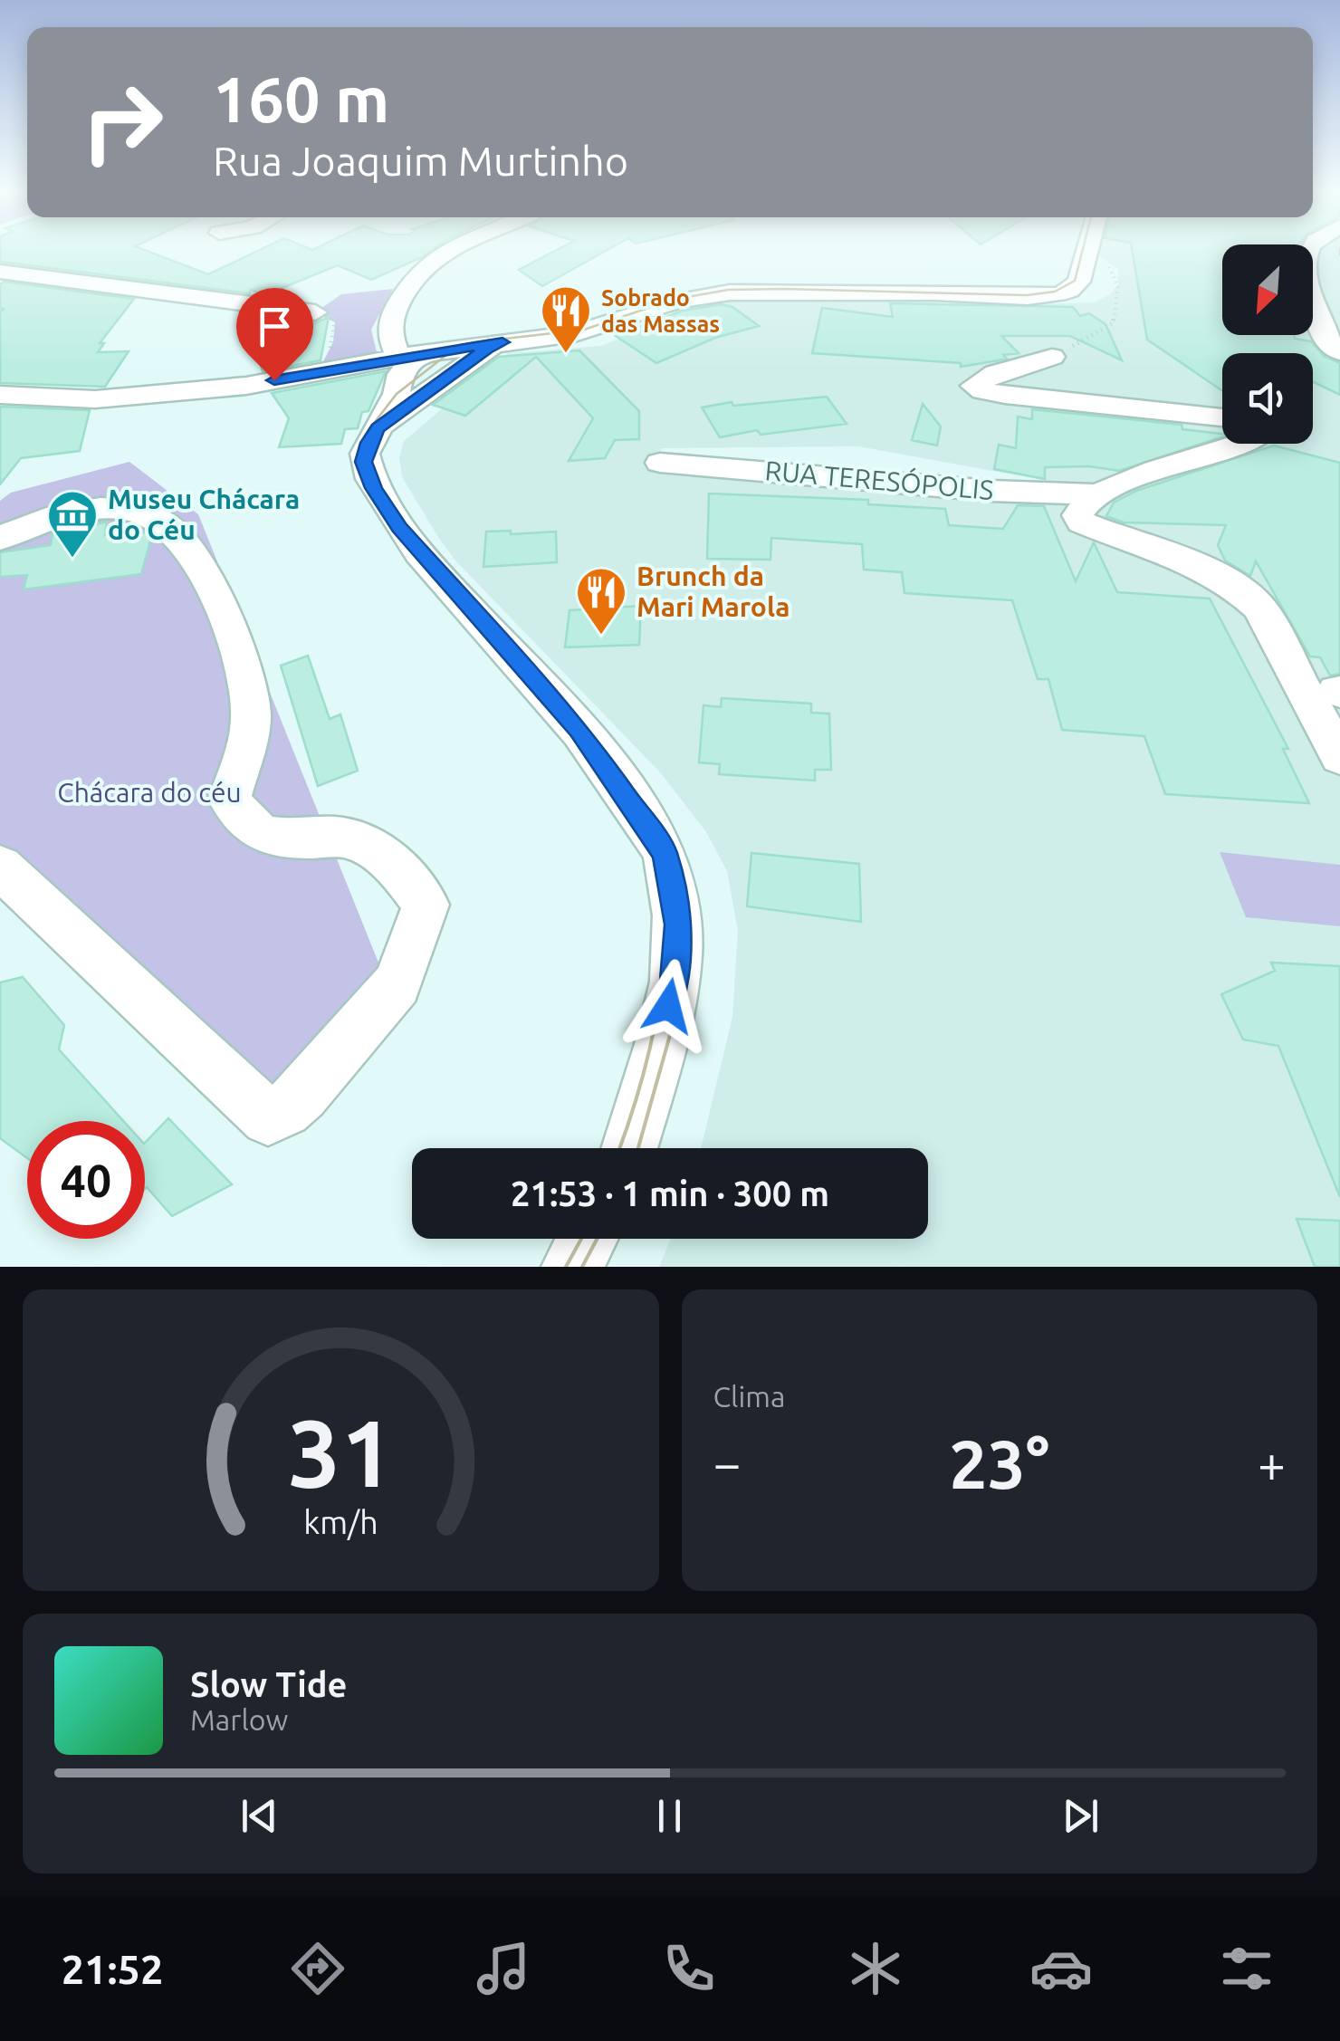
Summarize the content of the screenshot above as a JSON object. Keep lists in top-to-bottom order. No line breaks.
{"streets":{"street":["RUA TERESÓPOLIS"]},"parks":["Chácara do céu"],"places":{"restaurant":["Sobrado das Massas","Brunch da Mari Marola"],"museum":["Museu Chácara do Céu"]},"north":"bottom left","page":{"turn":["160 m","Rua Joaquim Murtinho"],"limit":"40","trip":"21:53 · 1 min · 300 m","tile":"Clima","heat":["−","23°","+"],"song":["Slow Tide","Marlow"],"tabs":"21:52","gauge":["31","km/h"]}}
